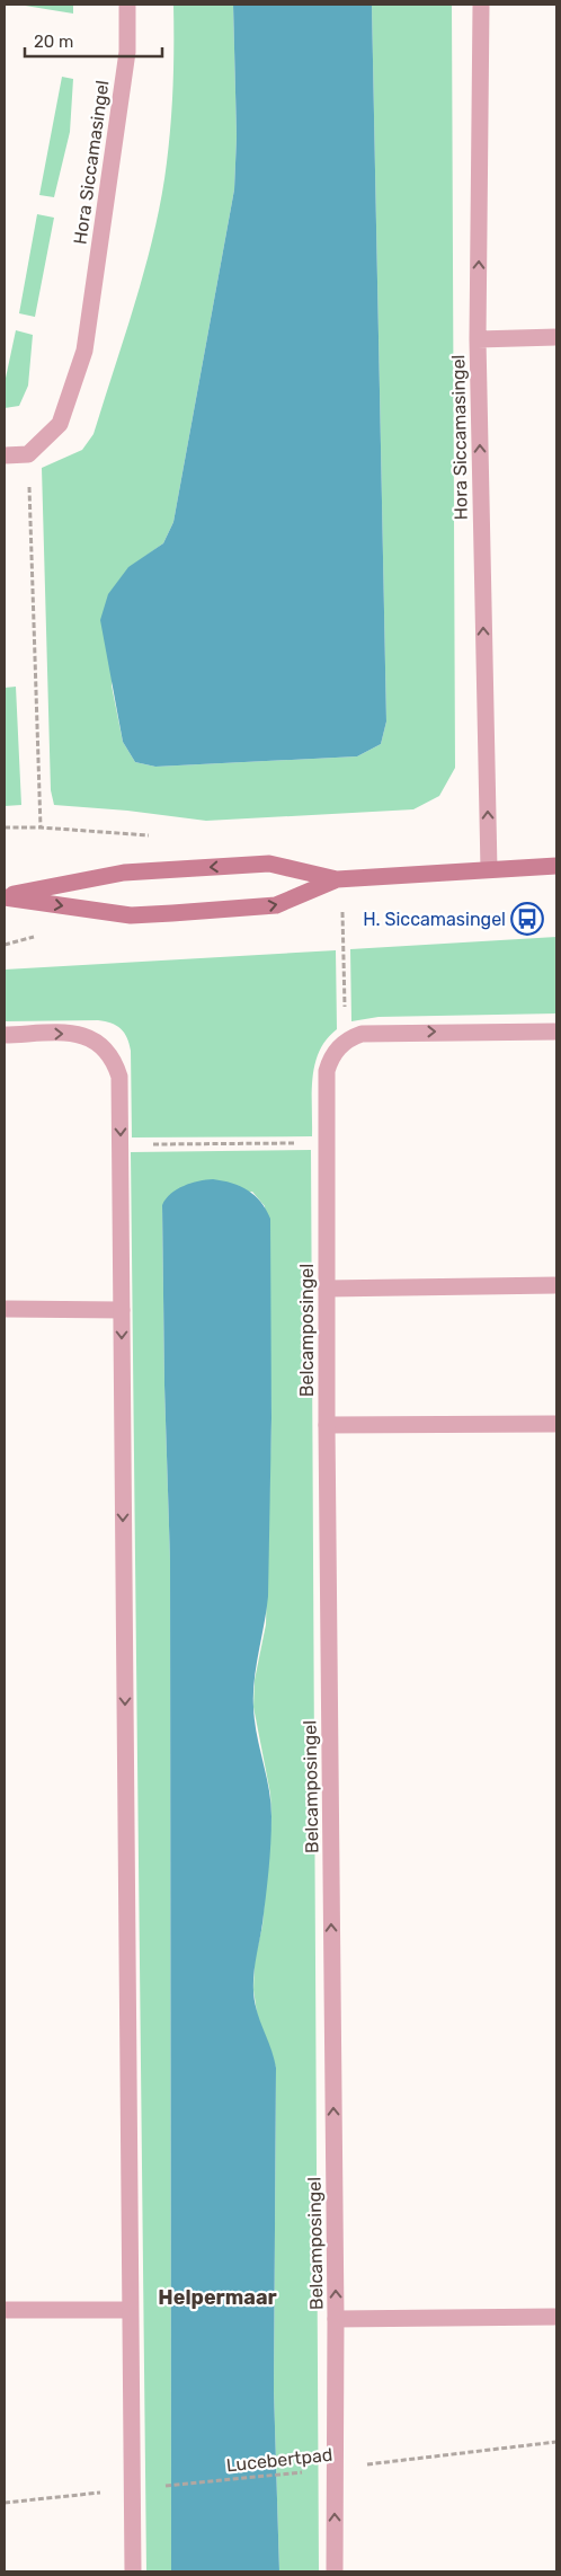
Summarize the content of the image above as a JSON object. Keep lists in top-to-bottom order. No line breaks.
{"streets":{"street":["Hora Siccamasingel","Belcamposingel"],"path":["Lucebertpad"]},"crossings":[["Belcamposingel","Lucebertpad"]],"one_way":["Hora Siccamasingel","Belcamposingel"],"districts":["Helpermaar"],"places":{"bus stop":["H. Siccamasingel"]},"scale_bar":"20 m"}
